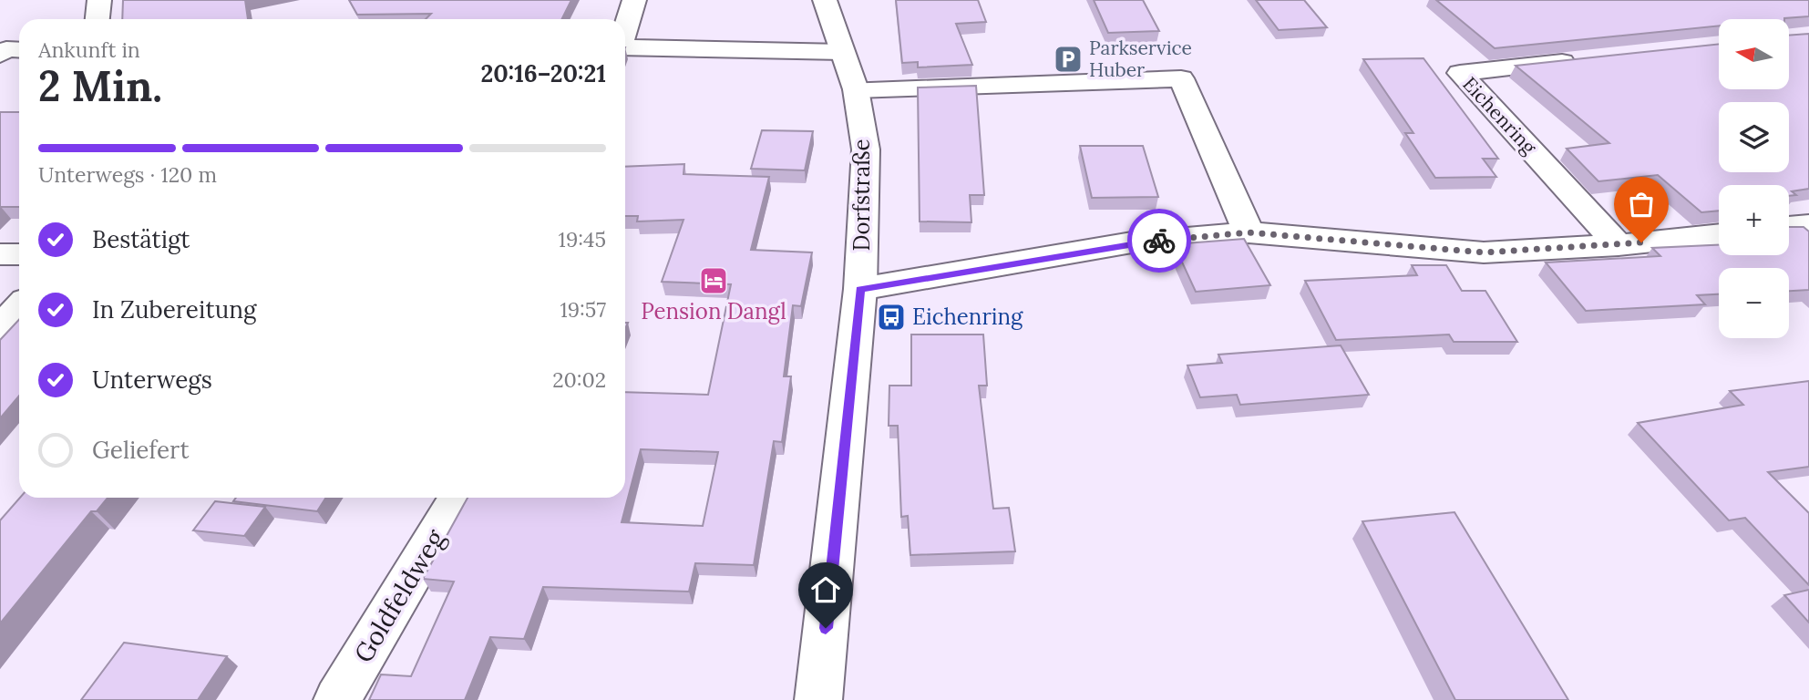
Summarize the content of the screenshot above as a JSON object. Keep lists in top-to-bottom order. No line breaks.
{"streets":{"street":["Eichenring","Dorfstraße","Goldfeldweg"]},"places":{"parking":["Parkservice Huber"],"hotel":["Pension Dangl"],"bus stop":["Eichenring"]},"north":"left","page":{"map_buttons":["+","−"],"heading":["2 Min.","Ankunft in","20:16–20:21"],"bar":"Unterwegs · 120 m","list":[["Bestätigt","19:45"],["In Zubereitung","19:57"],["Unterwegs","20:02"],"Geliefert"]}}
